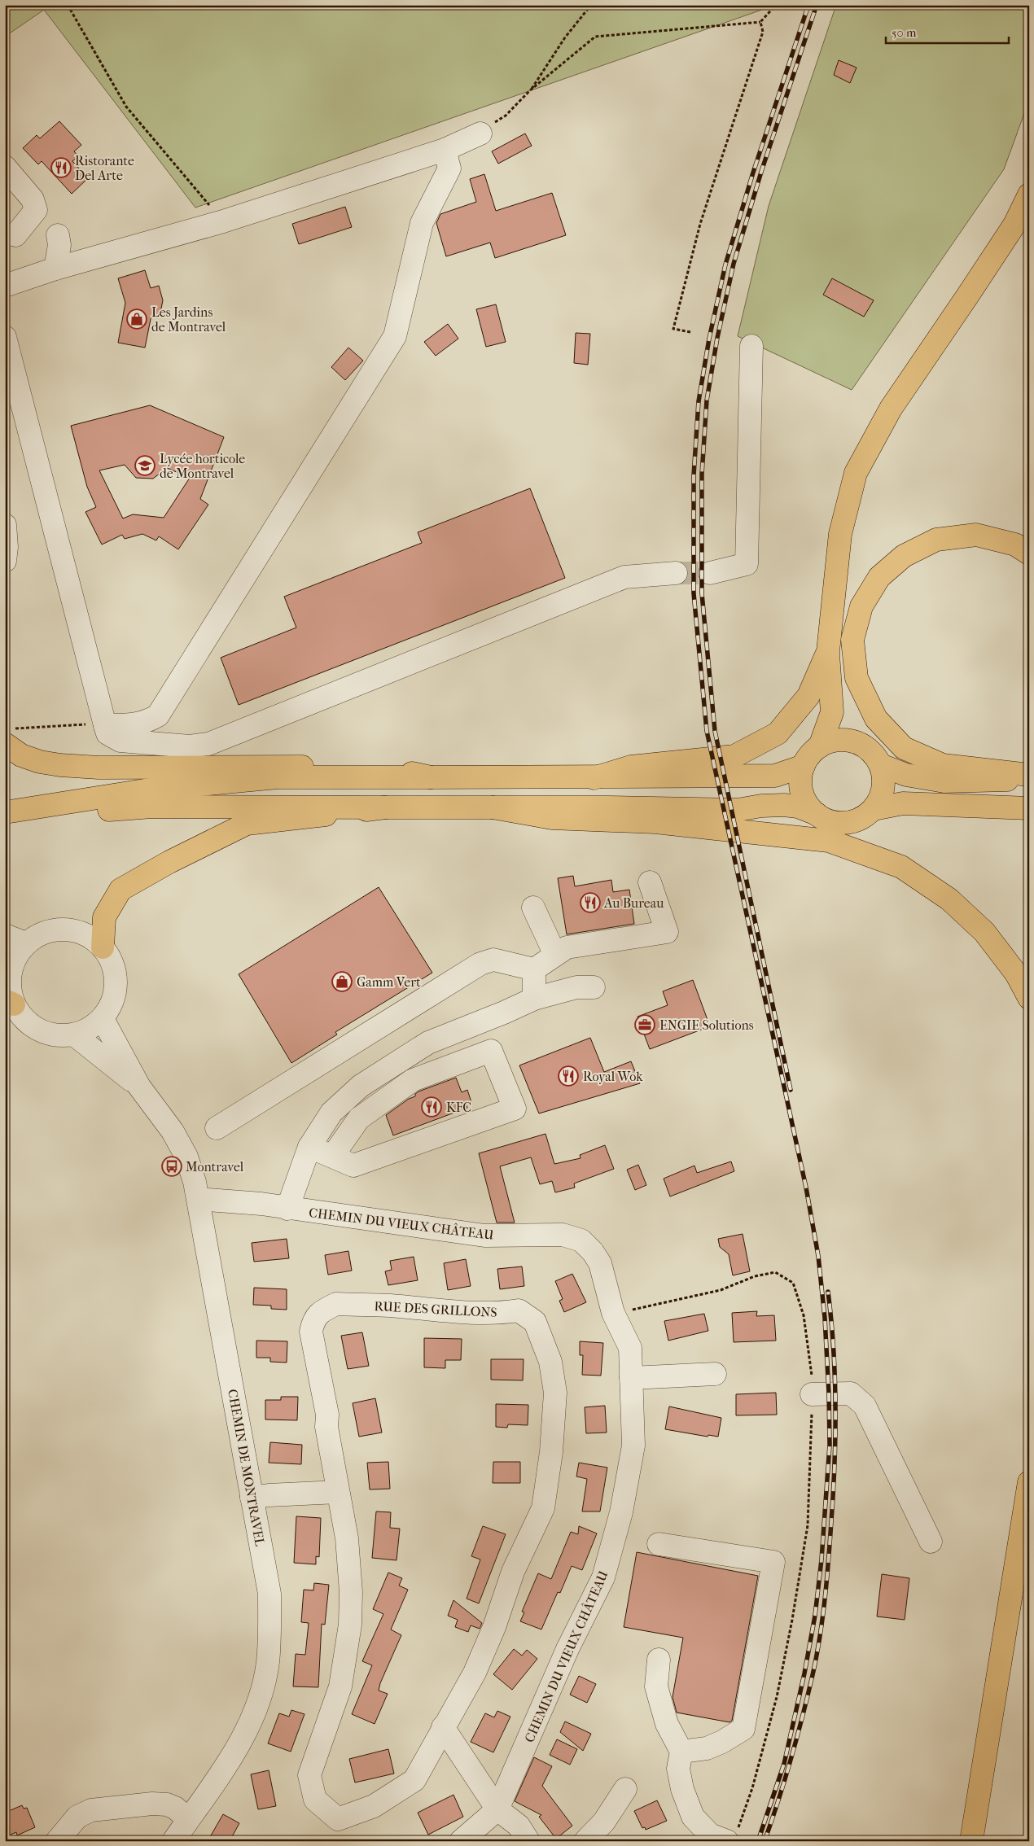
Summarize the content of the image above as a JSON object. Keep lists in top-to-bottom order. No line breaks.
{"streets":{"street":["CHEMIN DU VIEUX CHÂTEAU","RUE DES GRILLONS","CHEMIN DE MONTRAVEL"]},"crossings":[["CHEMIN DU VIEUX CHÂTEAU","CHEMIN DE MONTRAVEL"]],"places":{"restaurant":["Ristorante Del Arte","Au Bureau","Royal Wok","KFC"],"shop":["Les Jardins de Montravel","Gamm Vert"],"school or university":["Lycée horticole de Montravel"],"office":["ENGIE Solutions"],"bus stop":["Montravel"]},"scale_bar":"50 m"}
